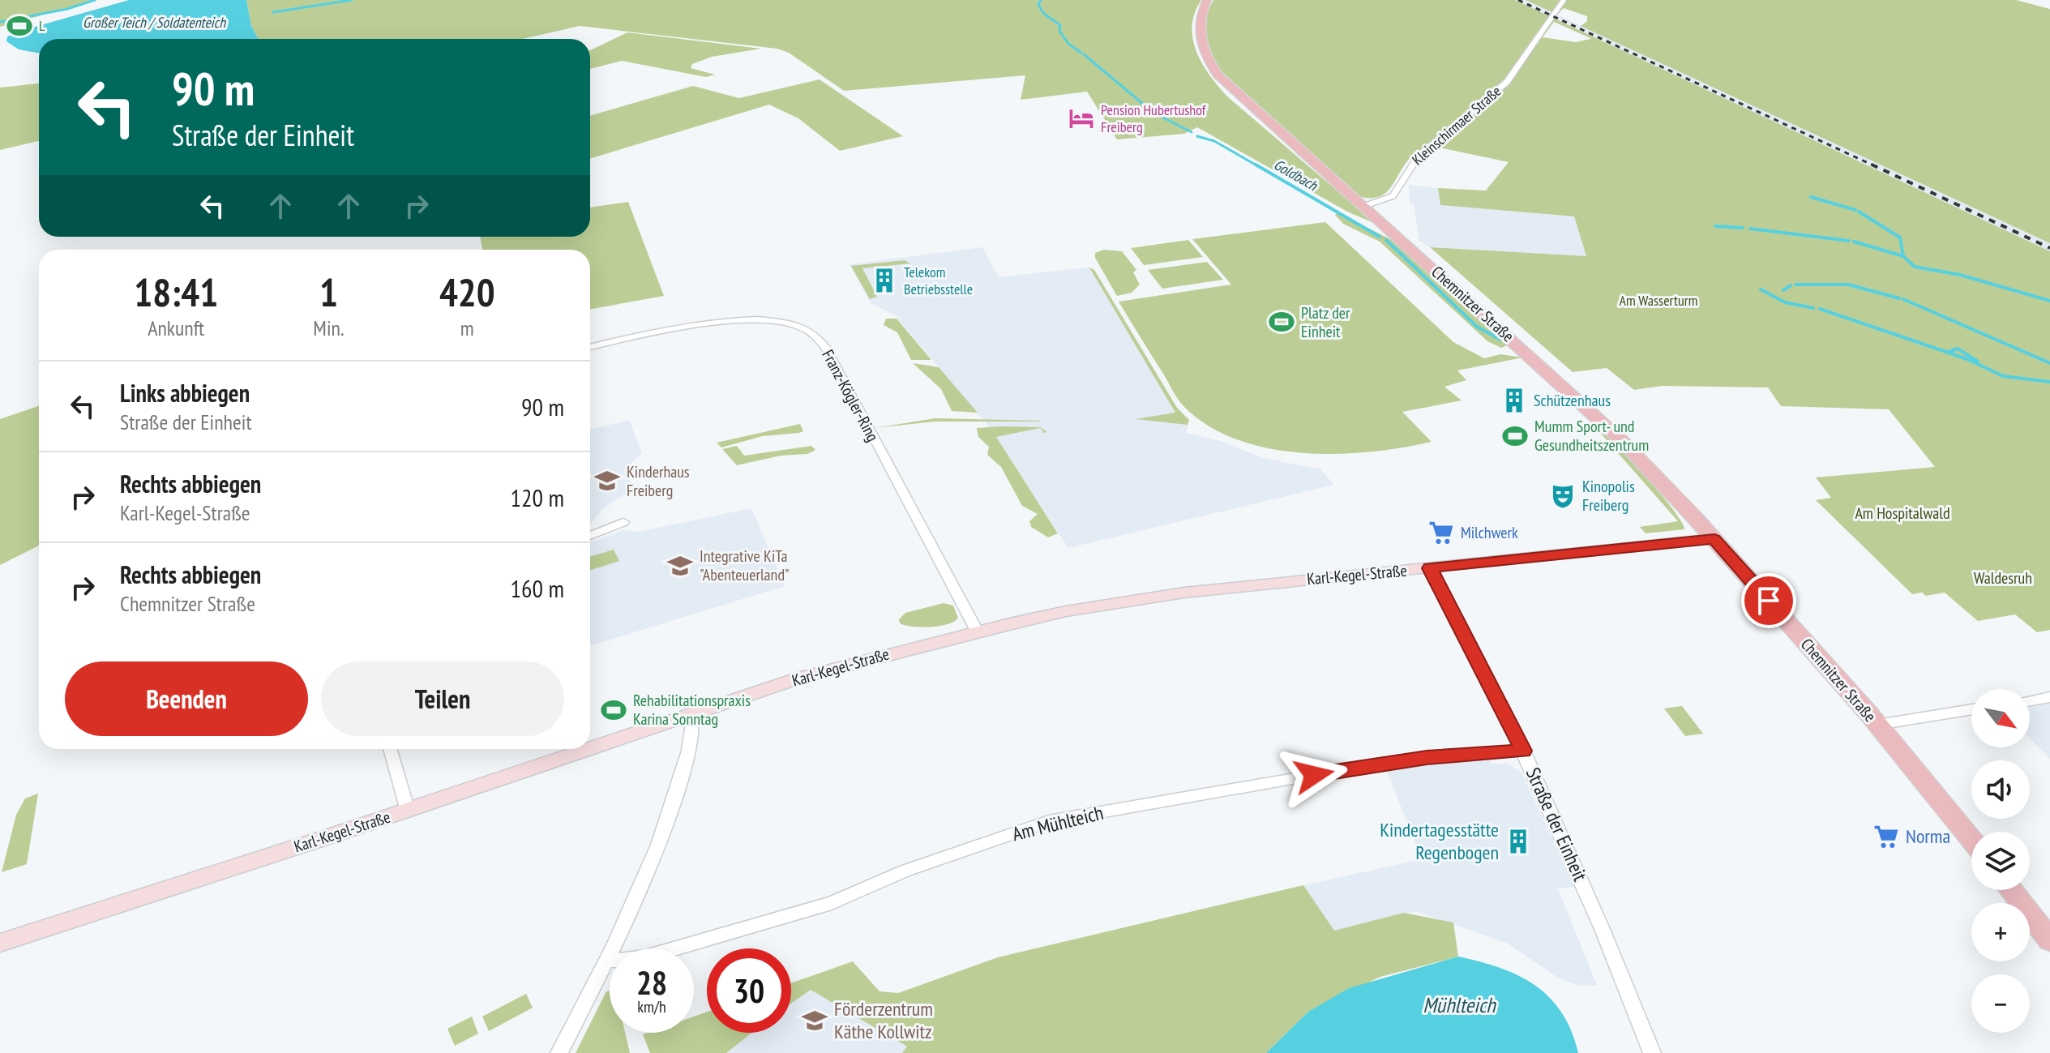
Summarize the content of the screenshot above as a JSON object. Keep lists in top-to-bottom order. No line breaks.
{"streets":{"main road":["Chemnitzer Straße"],"street":["Kleinschirmaer Straße","Franz-Kögler-Ring","Karl-Kegel-Straße","Am Mühlteich","Straße der Einheit"]},"crossings":[["Kleinschirmaer Straße","Chemnitzer Straße"],["Chemnitzer Straße","Karl-Kegel-Straße"],["Franz-Kögler-Ring","Karl-Kegel-Straße"],["Karl-Kegel-Straße","Straße der Einheit"],["Am Mühlteich","Straße der Einheit"]],"water":["Großer Teich / Soldatenteich","Goldbach","Mühlteich"],"parks":["Am Wasserturm","Am Hospitalwald","Waldesruh"],"places":{"sports":["L","Platz der Einheit","Mumm Sport- und Gesundheitszentrum","Rehabilitationspraxis Karina Sonntag"],"hotel":["Pension Hubertushof Freiberg"],"building":["Telekom Betriebsstelle","Schützenhaus","Kindertagesstätte Regenbogen"],"school or university":["Kinderhaus Freiberg","Integrative KiTa \"Abenteuerland\"","Förderzentrum Käthe Kollwitz"],"theatre":["Kinopolis Freiberg"],"supermarket":["Milchwerk","Norma"]},"north":"bottom right","page":{"turn":["90 m","Straße der Einheit"],"eta":["18:41","Ankunft","1","Min.","420","m"],"list":[{"name":"Links abbiegen","note":"Straße der Einheit","value":"90 m"},{"name":"Rechts abbiegen","note":"Karl-Kegel-Straße","value":"120 m"},{"name":"Rechts abbiegen","note":"Chemnitzer Straße","value":"160 m"}],"buttons":["Beenden","Teilen"],"map_buttons":["+","−"],"speed":"28 km/h","limit":"30"}}
